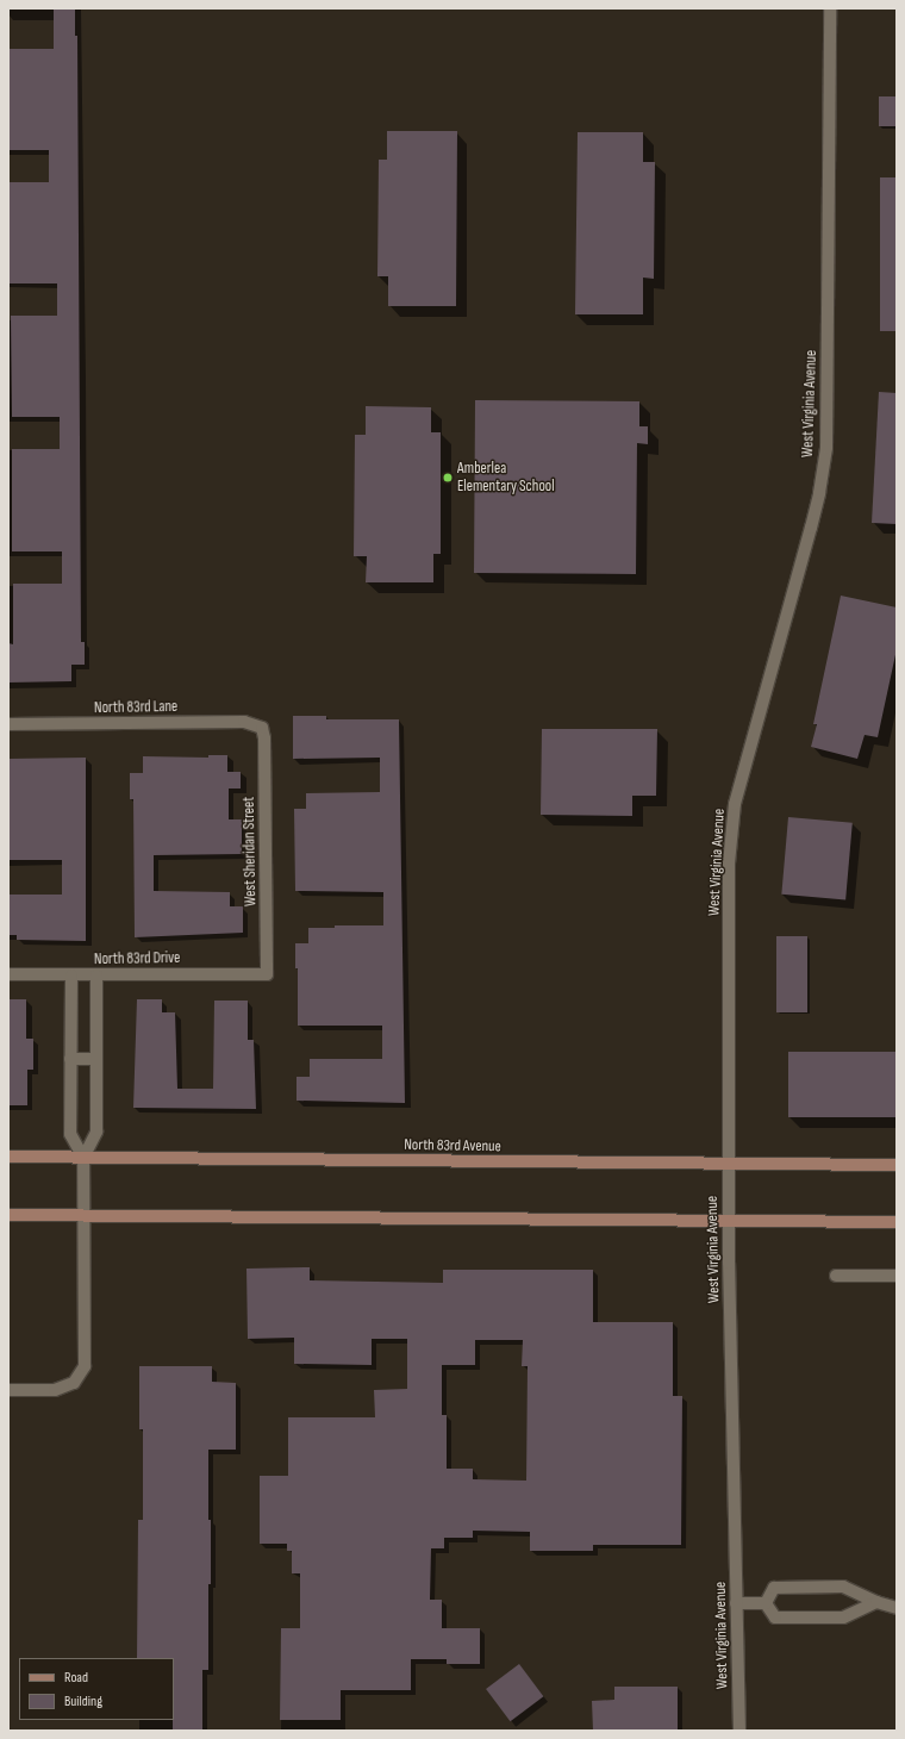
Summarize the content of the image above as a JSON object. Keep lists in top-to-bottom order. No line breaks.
{"streets":{"main road":["North 83rd Avenue"],"street":["West Virginia Avenue","North 83rd Lane","West Sheridan Street","North 83rd Drive"]},"crossings":[["West Virginia Avenue","North 83rd Avenue"],["North 83rd Lane","West Sheridan Street"],["West Sheridan Street","North 83rd Drive"]],"places":["Amberlea Elementary School"],"legend":["Road","Building"]}
